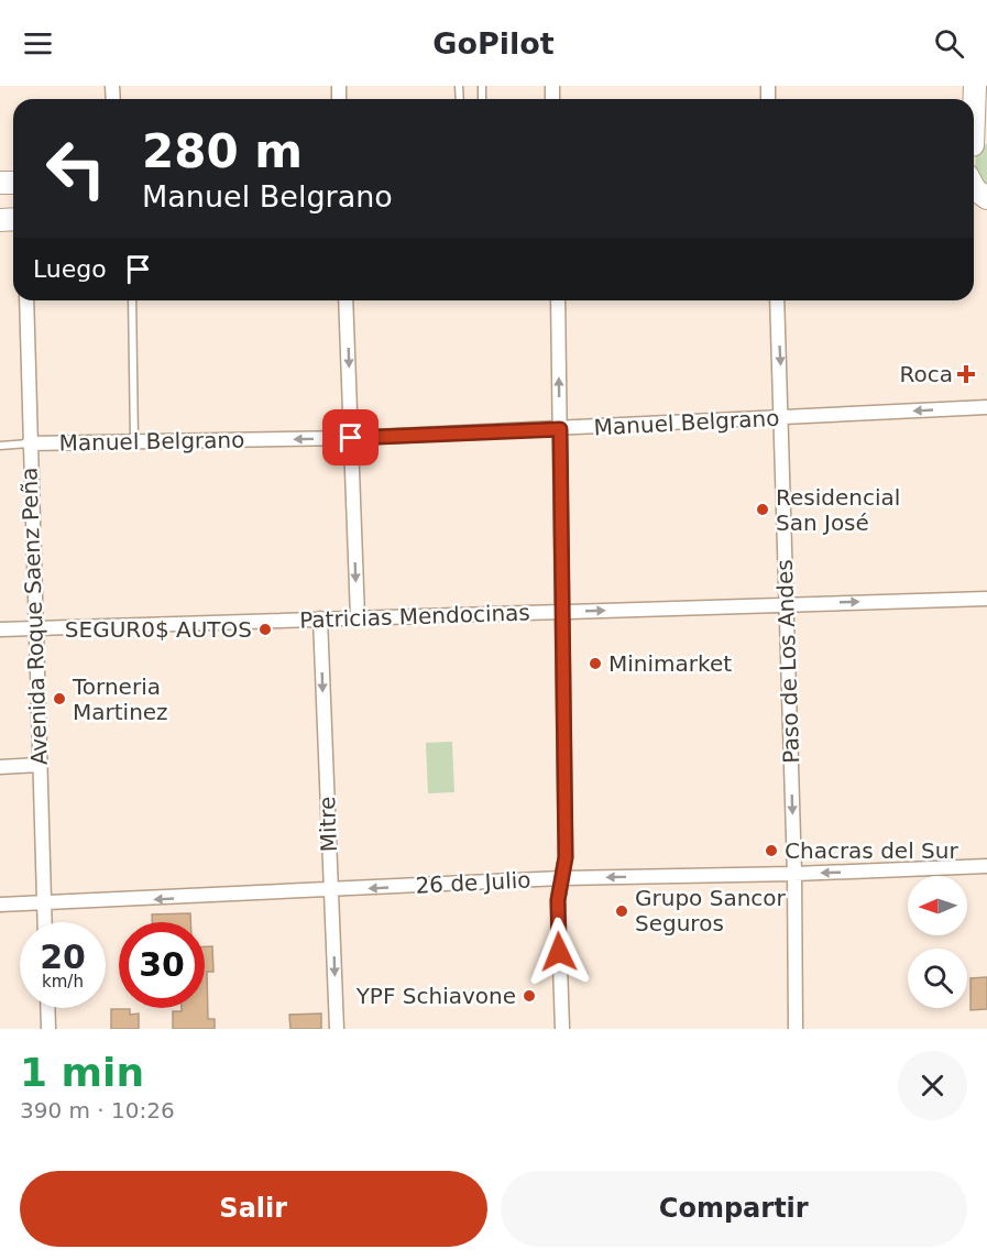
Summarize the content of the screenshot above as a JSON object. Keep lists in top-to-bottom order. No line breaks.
{"streets":{"street":["Manuel Belgrano","Avenida Roque Saenz Peña","Patricias Mendocinas","Paso de Los Andes","Mitre","26 de Julio"]},"crossings":[["Manuel Belgrano","Avenida Roque Saenz Peña"],["Manuel Belgrano","Paso de Los Andes"],["Avenida Roque Saenz Peña","Patricias Mendocinas"],["Avenida Roque Saenz Peña","26 de Julio"],["Patricias Mendocinas","Paso de Los Andes"],["Patricias Mendocinas","Mitre"],["Paso de Los Andes","26 de Julio"],["Mitre","26 de Julio"]],"one_way":["Manuel Belgrano","Patricias Mendocinas","Paso de Los Andes","Mitre","26 de Julio"],"places":{"health":["Roca"],"other":["Residencial San José","SEGUR0$ AUTOS","Minimarket","Torneria Martinez","Chacras del Sur","Grupo Sancor Seguros","YPF Schiavone"]},"north":"left","page":{"header":"GoPilot","turn":["280 m","Manuel Belgrano"],"then":"Luego","speed":"20 km/h","limit":"30","heading":["1 min","390 m · 10:26"],"buttons":["Salir","Compartir"]}}
